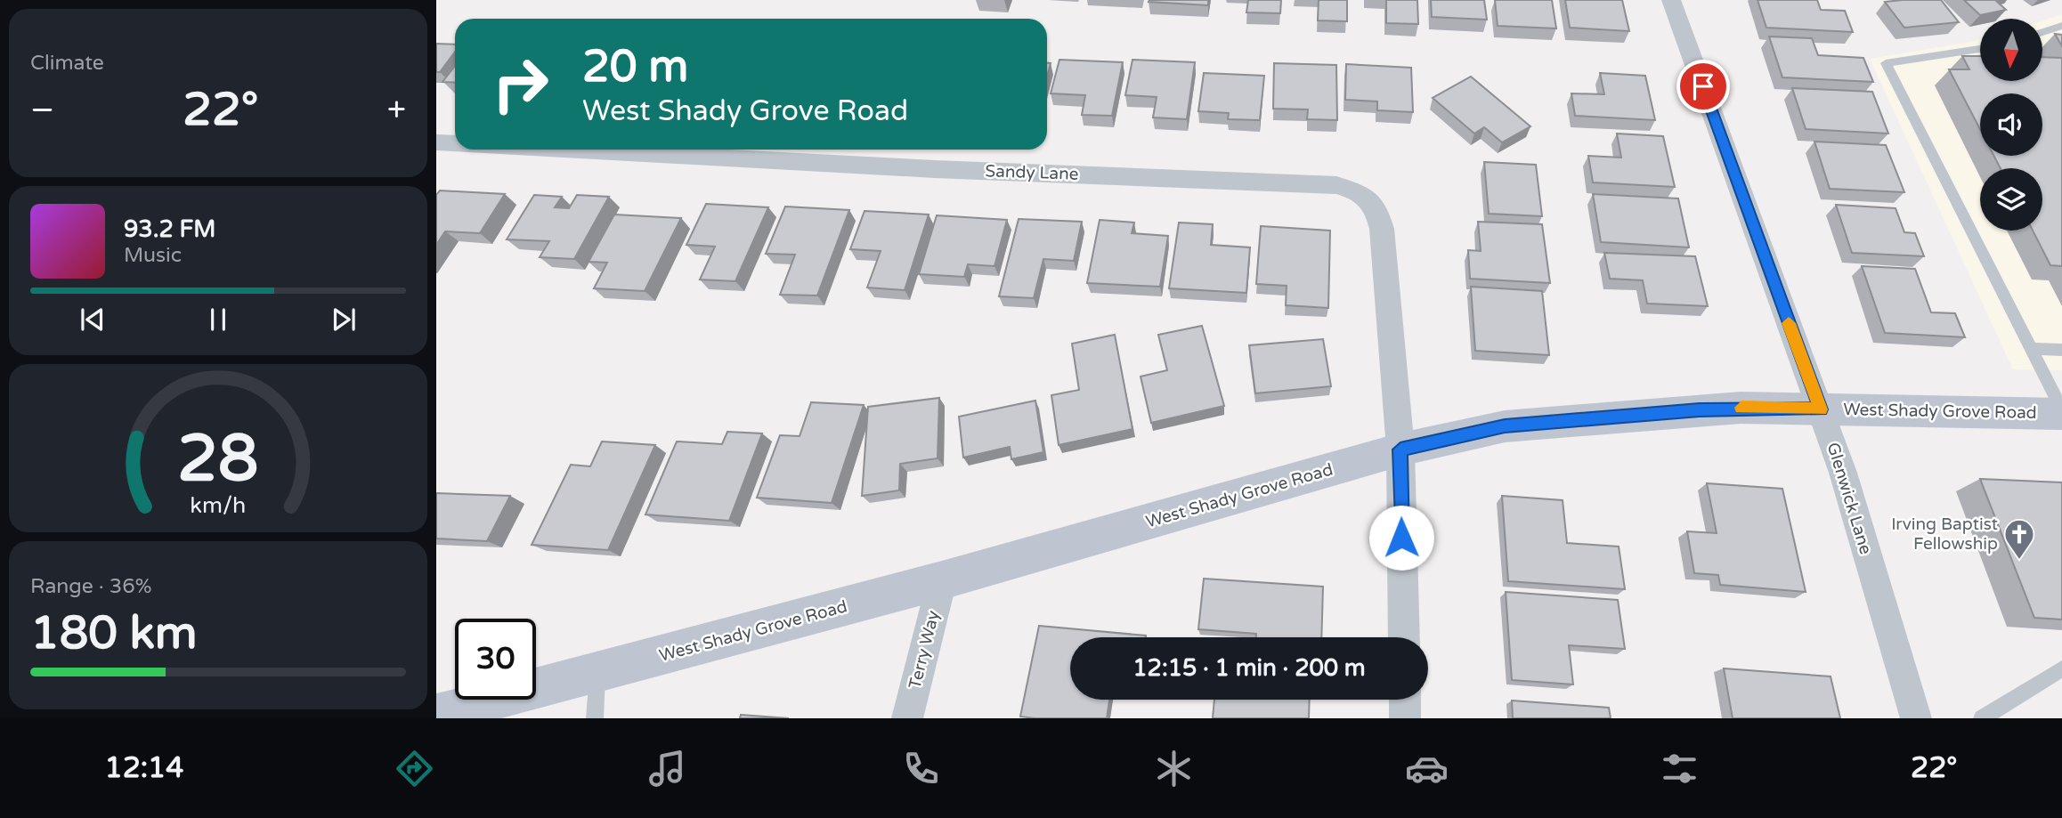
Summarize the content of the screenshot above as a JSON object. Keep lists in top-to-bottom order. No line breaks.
{"streets":{"main road":["West Shady Grove Road"],"street":["Sandy Lane","Glenwick Lane","Terry Way"]},"crossings":[["Sandy Lane","West Shady Grove Road"],["West Shady Grove Road","Glenwick Lane"],["West Shady Grove Road","Terry Way"]],"places":{"church":["Irving Baptist Fellowship"]},"north":"bottom","page":{"tile":["Climate",["Range · 36%","180 km"]],"turn":["20 m","West Shady Grove Road"],"heat":["−","22°","+"],"song":["93.2 FM","Music"],"limit":"30","trip":"12:15 · 1 min · 200 m","tabs":["12:14","22°"],"gauge":["28","km/h"]}}
